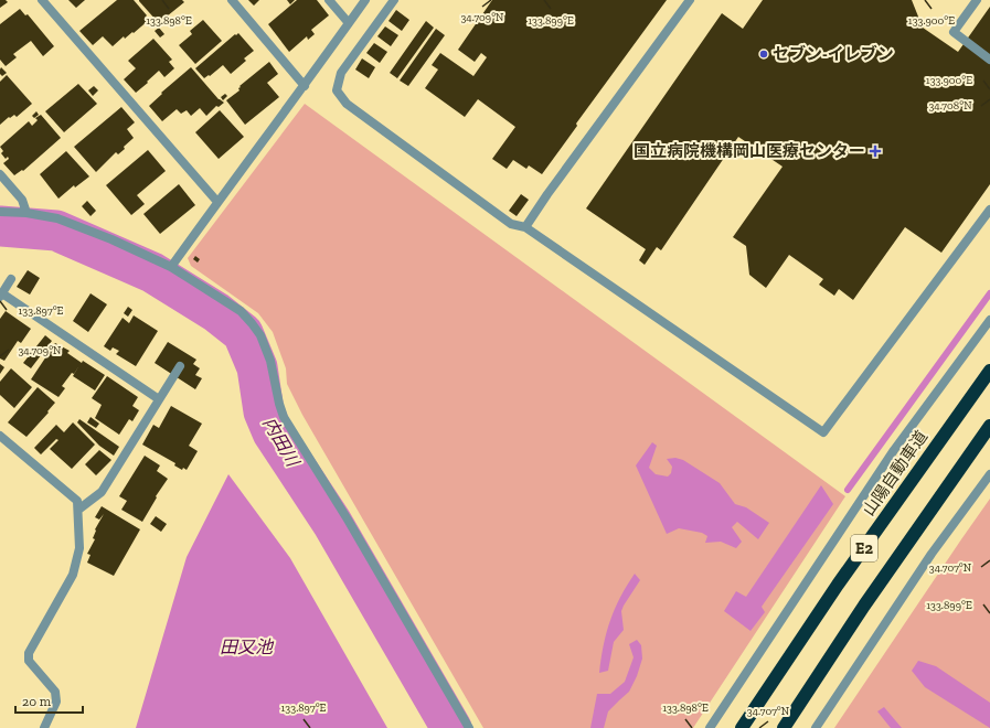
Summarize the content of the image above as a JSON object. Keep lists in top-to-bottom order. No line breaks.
{"streets":{"highway":["山陽自動車道","E2"]},"water":["内田川","田又池"],"places":{"other":["セブン-イレブン"],"health":["国立病院機構岡山医療センター"]},"scale_bar":"20 m","coordinates":["34.709°N","133.898°E","133.899°E","133.900°E","34.708°N","133.897°E","34.707°N"]}
